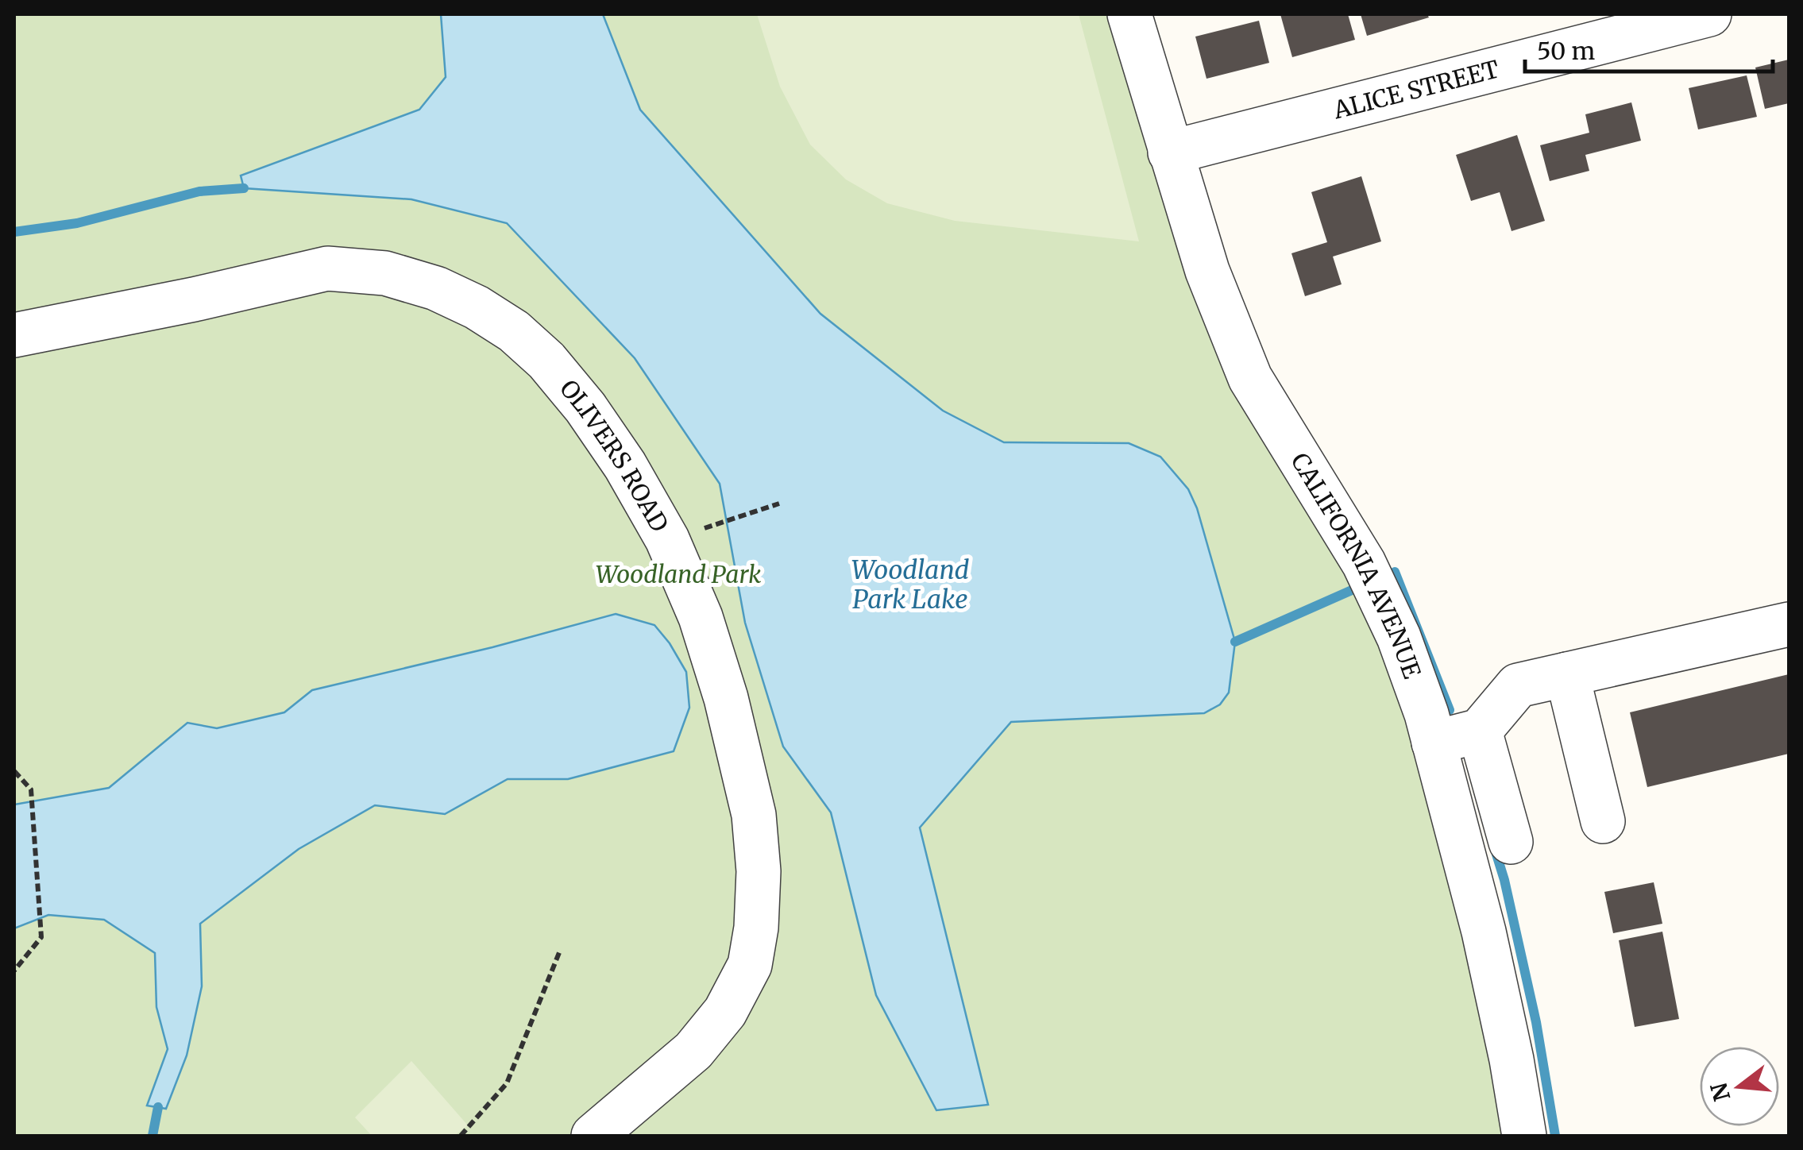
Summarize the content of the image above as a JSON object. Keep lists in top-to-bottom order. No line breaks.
{"streets":{"street":["ALICE STREET","OLIVERS ROAD","CALIFORNIA AVENUE"]},"crossings":[["ALICE STREET","CALIFORNIA AVENUE"]],"water":["Woodland Park Lake"],"parks":["Woodland Park"],"scale_bar":"50 m","north":"left"}
